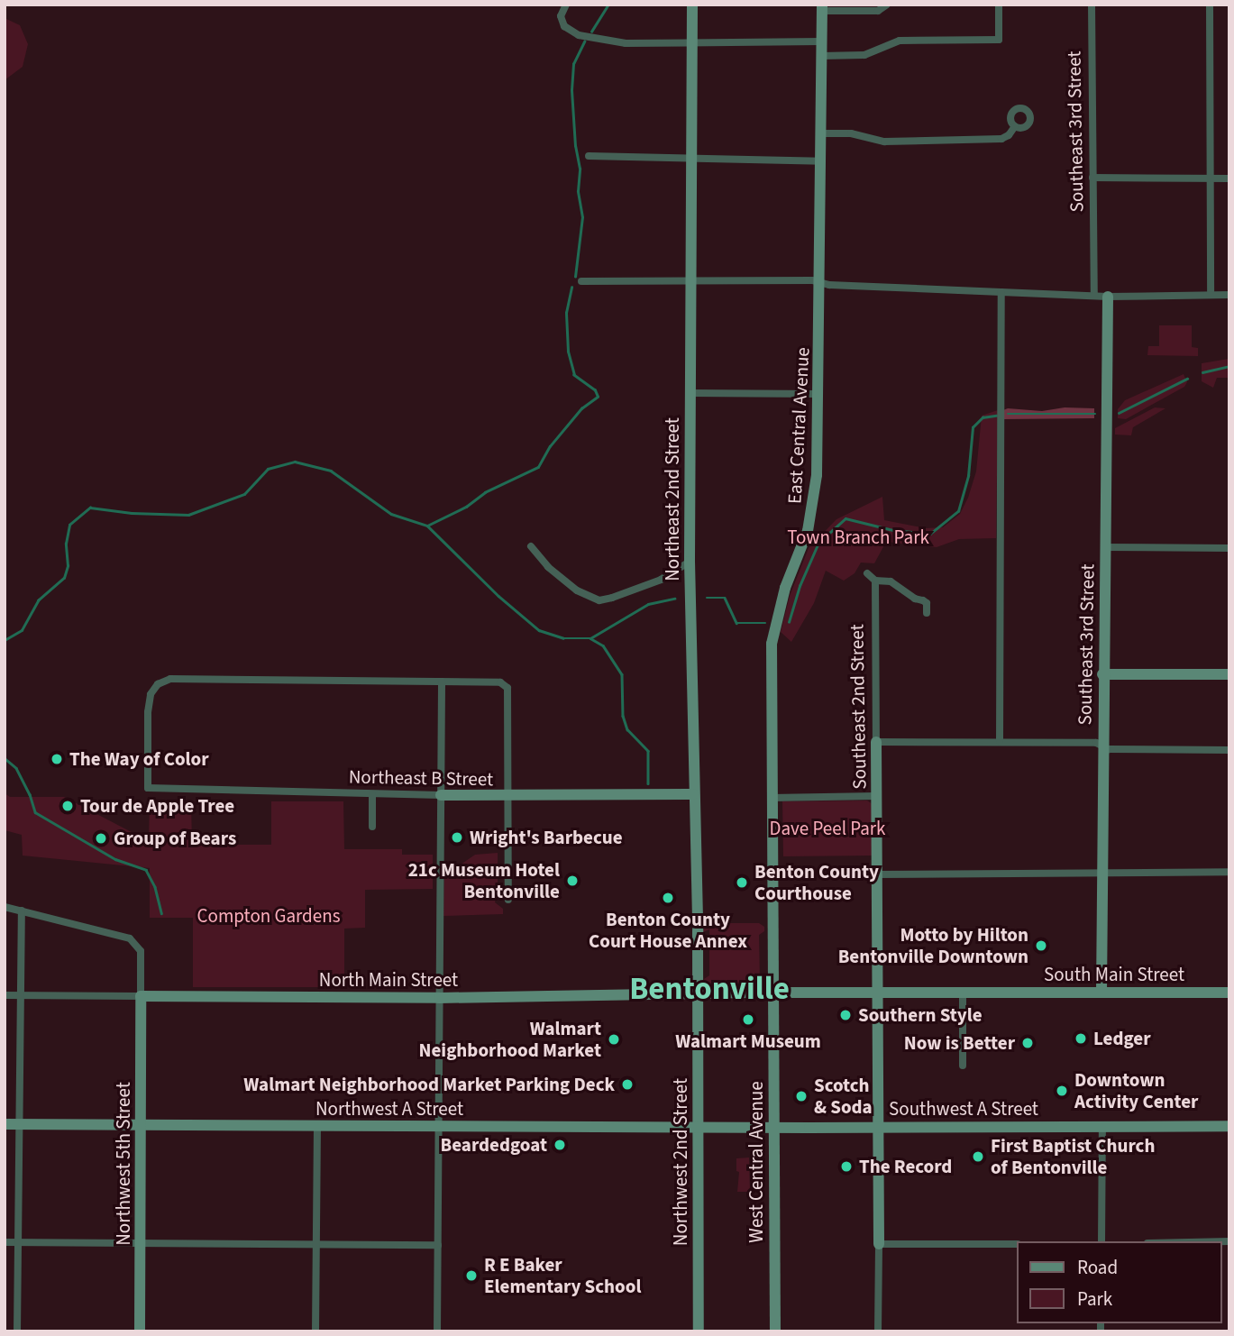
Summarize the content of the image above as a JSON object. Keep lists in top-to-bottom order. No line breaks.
{"streets":{"street":["Southeast 3rd Street","East Central Avenue","Northeast 2nd Street","Southeast 2nd Street","Northeast B Street","South Main Street","North Main Street","Northwest A Street","Southwest A Street","Northwest 2nd Street","West Central Avenue","Northwest 5th Street"]},"crossings":[["Southeast 3rd Street","South Main Street"],["East Central Avenue","South Main Street"],["East Central Avenue","North Main Street"],["East Central Avenue","West Central Avenue"],["Northeast 2nd Street","Northeast B Street"],["Northeast 2nd Street","North Main Street"],["Northeast 2nd Street","Northwest 2nd Street"],["Southeast 2nd Street","South Main Street"],["Southeast 2nd Street","Southwest A Street"],["South Main Street","North Main Street"],["South Main Street","West Central Avenue"],["North Main Street","Northwest 2nd Street"],["North Main Street","West Central Avenue"],["North Main Street","Northwest 5th Street"],["Northwest A Street","Southwest A Street"],["Northwest A Street","Northwest 2nd Street"],["Northwest A Street","West Central Avenue"],["Northwest A Street","Northwest 5th Street"],["Southwest A Street","West Central Avenue"]],"districts":["Bentonville"],"parks":["Town Branch Park","Dave Peel Park","Compton Gardens"],"places":["The Way of Color","Tour de Apple Tree","Wright's Barbecue","Group of Bears","21c Museum Hotel Bentonville","Benton County Courthouse","Benton County Court House Annex","Motto by Hilton Bentonville Downtown","Southern Style","Walmart Museum","Ledger","Walmart Neighborhood Market","Now is Better","Walmart Neighborhood Market Parking Deck","Downtown Activity Center","Scotch & Soda","Beardedgoat","First Baptist Church of Bentonville","The Record","R E Baker Elementary School"],"legend":["Road","Park"]}
